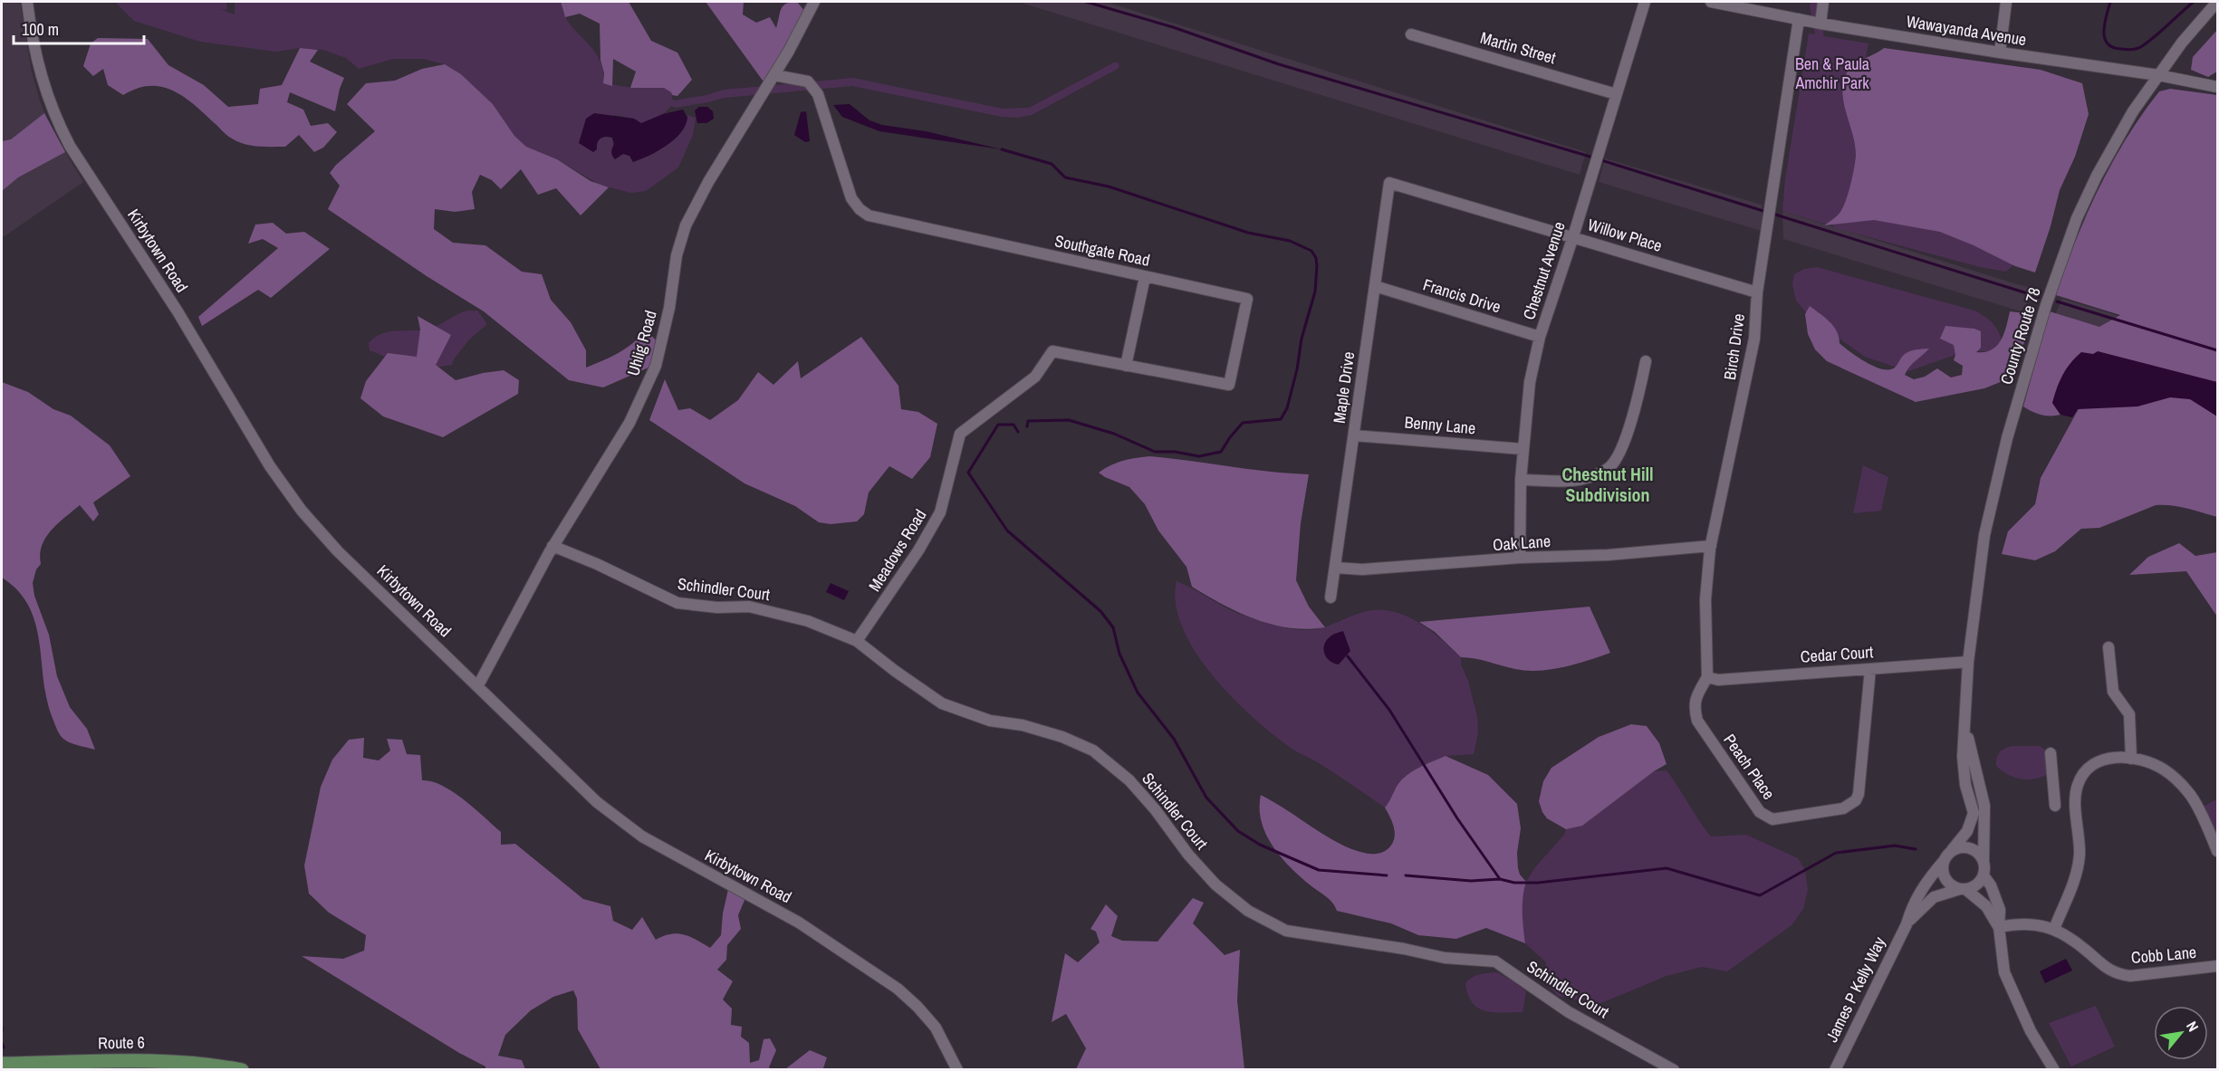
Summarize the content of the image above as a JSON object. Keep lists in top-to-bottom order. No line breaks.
{"streets":{"main road":["Route 6"],"street":["Wawayanda Avenue","Martin Street","Willow Place","Kirbytown Road","Southgate Road","Chestnut Avenue","Francis Drive","County Route 78","Uhlig Road","Birch Drive","Maple Drive","Benny Lane","Oak Lane","Meadows Road","Schindler Court","Cedar Court","Peach Place","Cobb Lane","James P Kelly Way"]},"crossings":[["Wawayanda Avenue","County Route 78"],["Wawayanda Avenue","Birch Drive"],["Martin Street","Chestnut Avenue"],["Willow Place","Chestnut Avenue"],["Willow Place","Birch Drive"],["Willow Place","Maple Drive"],["Kirbytown Road","Uhlig Road"],["Southgate Road","Uhlig Road"],["Southgate Road","Meadows Road"],["Chestnut Avenue","Francis Drive"],["Chestnut Avenue","Benny Lane"],["Chestnut Avenue","Oak Lane"],["Francis Drive","Maple Drive"],["County Route 78","Cedar Court"],["County Route 78","James P Kelly Way"],["Uhlig Road","Schindler Court"],["Birch Drive","Oak Lane"],["Birch Drive","Cedar Court"],["Birch Drive","Peach Place"],["Maple Drive","Benny Lane"],["Maple Drive","Oak Lane"],["Meadows Road","Schindler Court"],["Cedar Court","Peach Place"]],"districts":["Chestnut Hill Subdivision"],"parks":["Ben & Paula Amchir Park"],"scale_bar":"100 m","north":"top right"}
